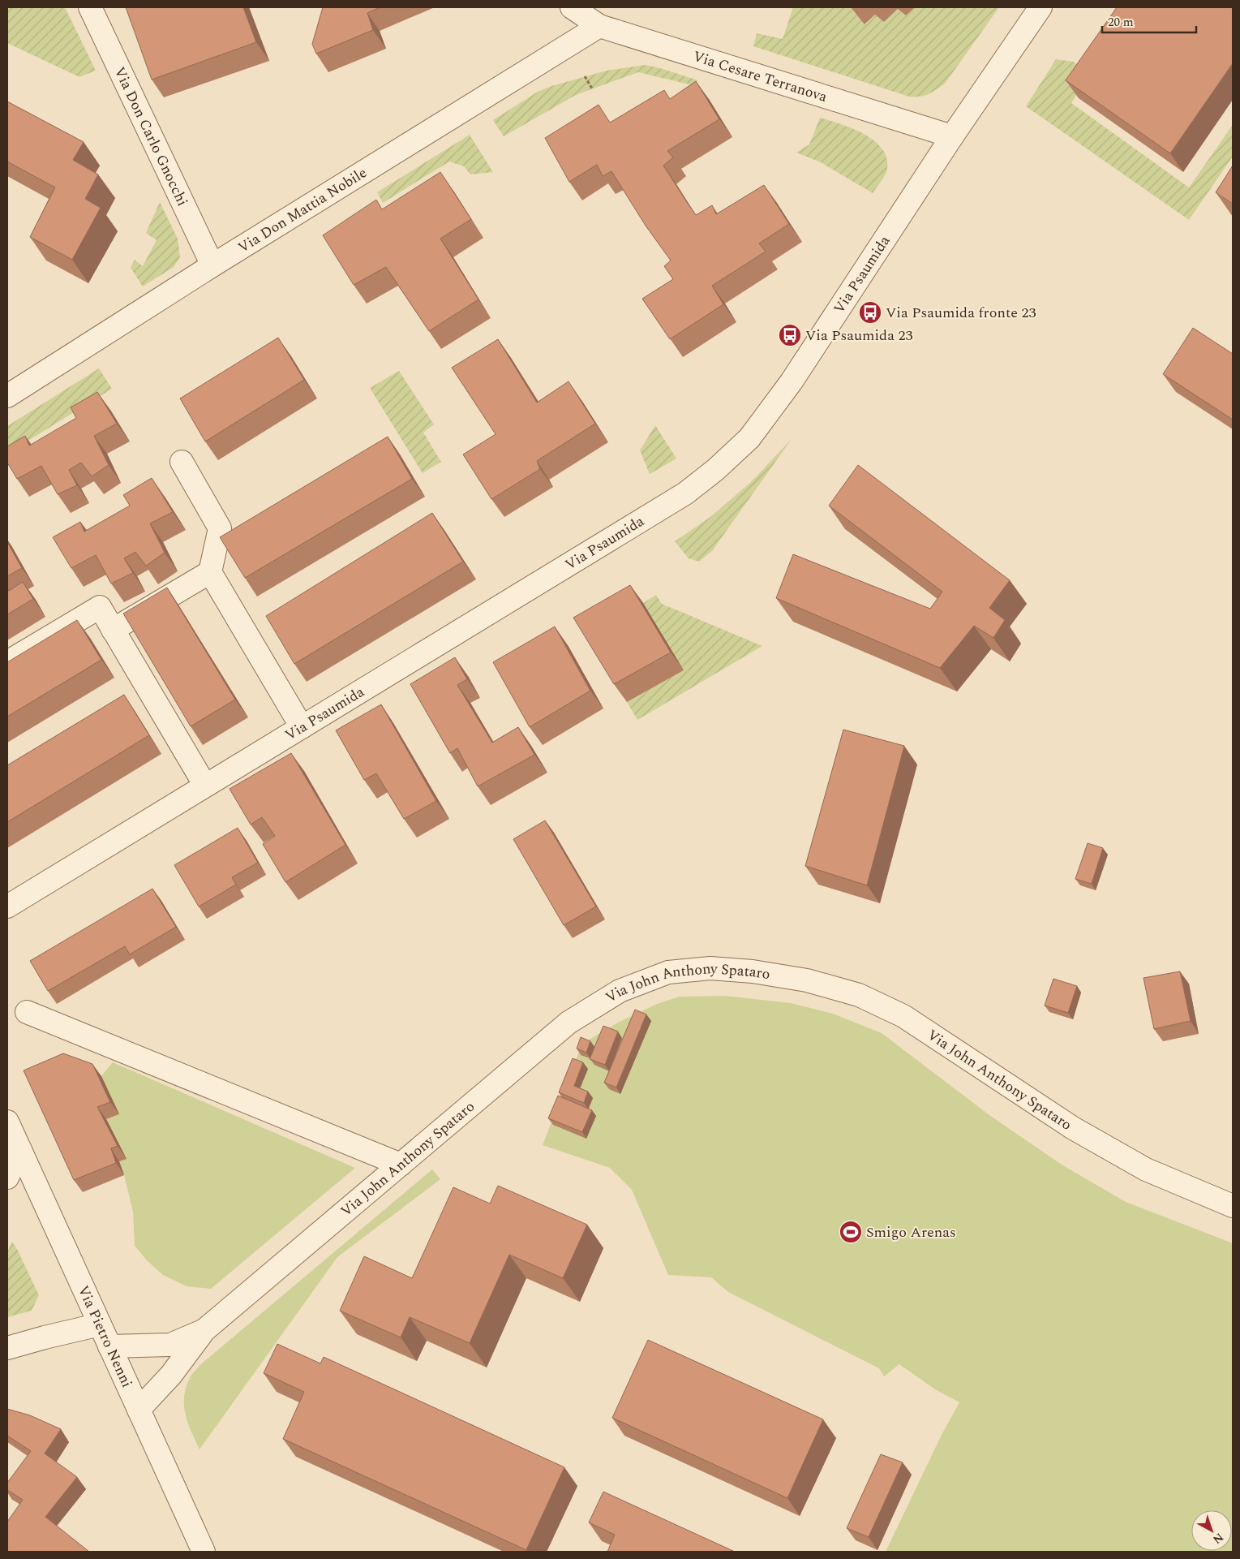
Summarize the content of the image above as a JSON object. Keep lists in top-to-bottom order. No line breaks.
{"streets":{"street":["Via Cesare Terranova","Via Don Carlo Gnocchi","Via Don Mattia Nobile","Via Psaumida","Via John Anthony Spataro","Via Pietro Nenni"]},"crossings":[["Via Cesare Terranova","Via Don Mattia Nobile"],["Via Cesare Terranova","Via Psaumida"],["Via Don Carlo Gnocchi","Via Don Mattia Nobile"]],"places":{"bus stop":["Via Psaumida fronte 23","Via Psaumida 23"],"sports":["Smigo Arenas"]},"scale_bar":"20 m","north":"bottom right"}
